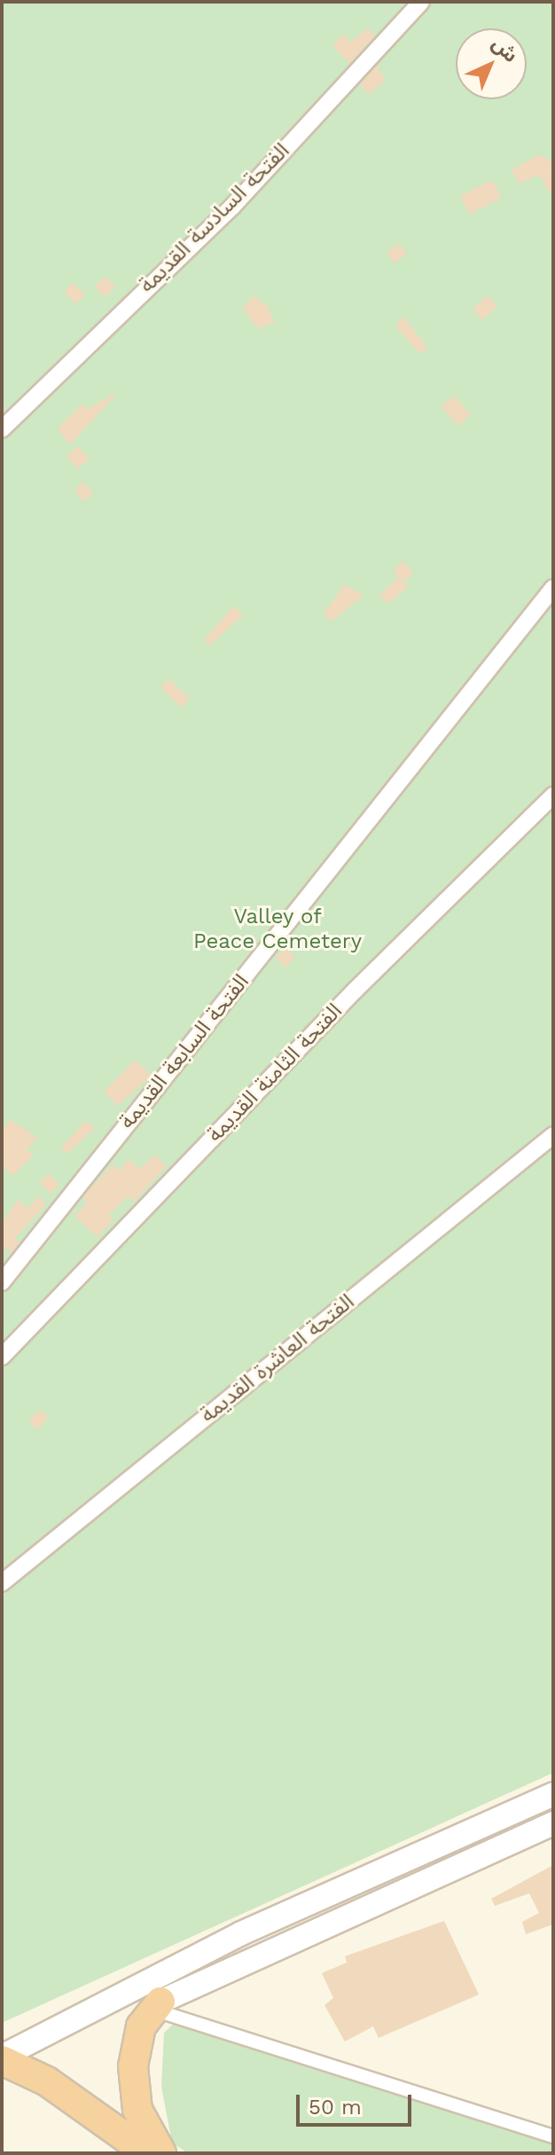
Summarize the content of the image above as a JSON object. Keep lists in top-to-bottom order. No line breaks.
{"streets":{"street":["الفتحة السادسة القديمة","الفتحة السابعة القديمة","الفتحة الثامنة القديمة","الفتحة العاشرة القديمة"]},"parks":["Valley of Peace Cemetery"],"scale_bar":"50 m","north":"top right"}
